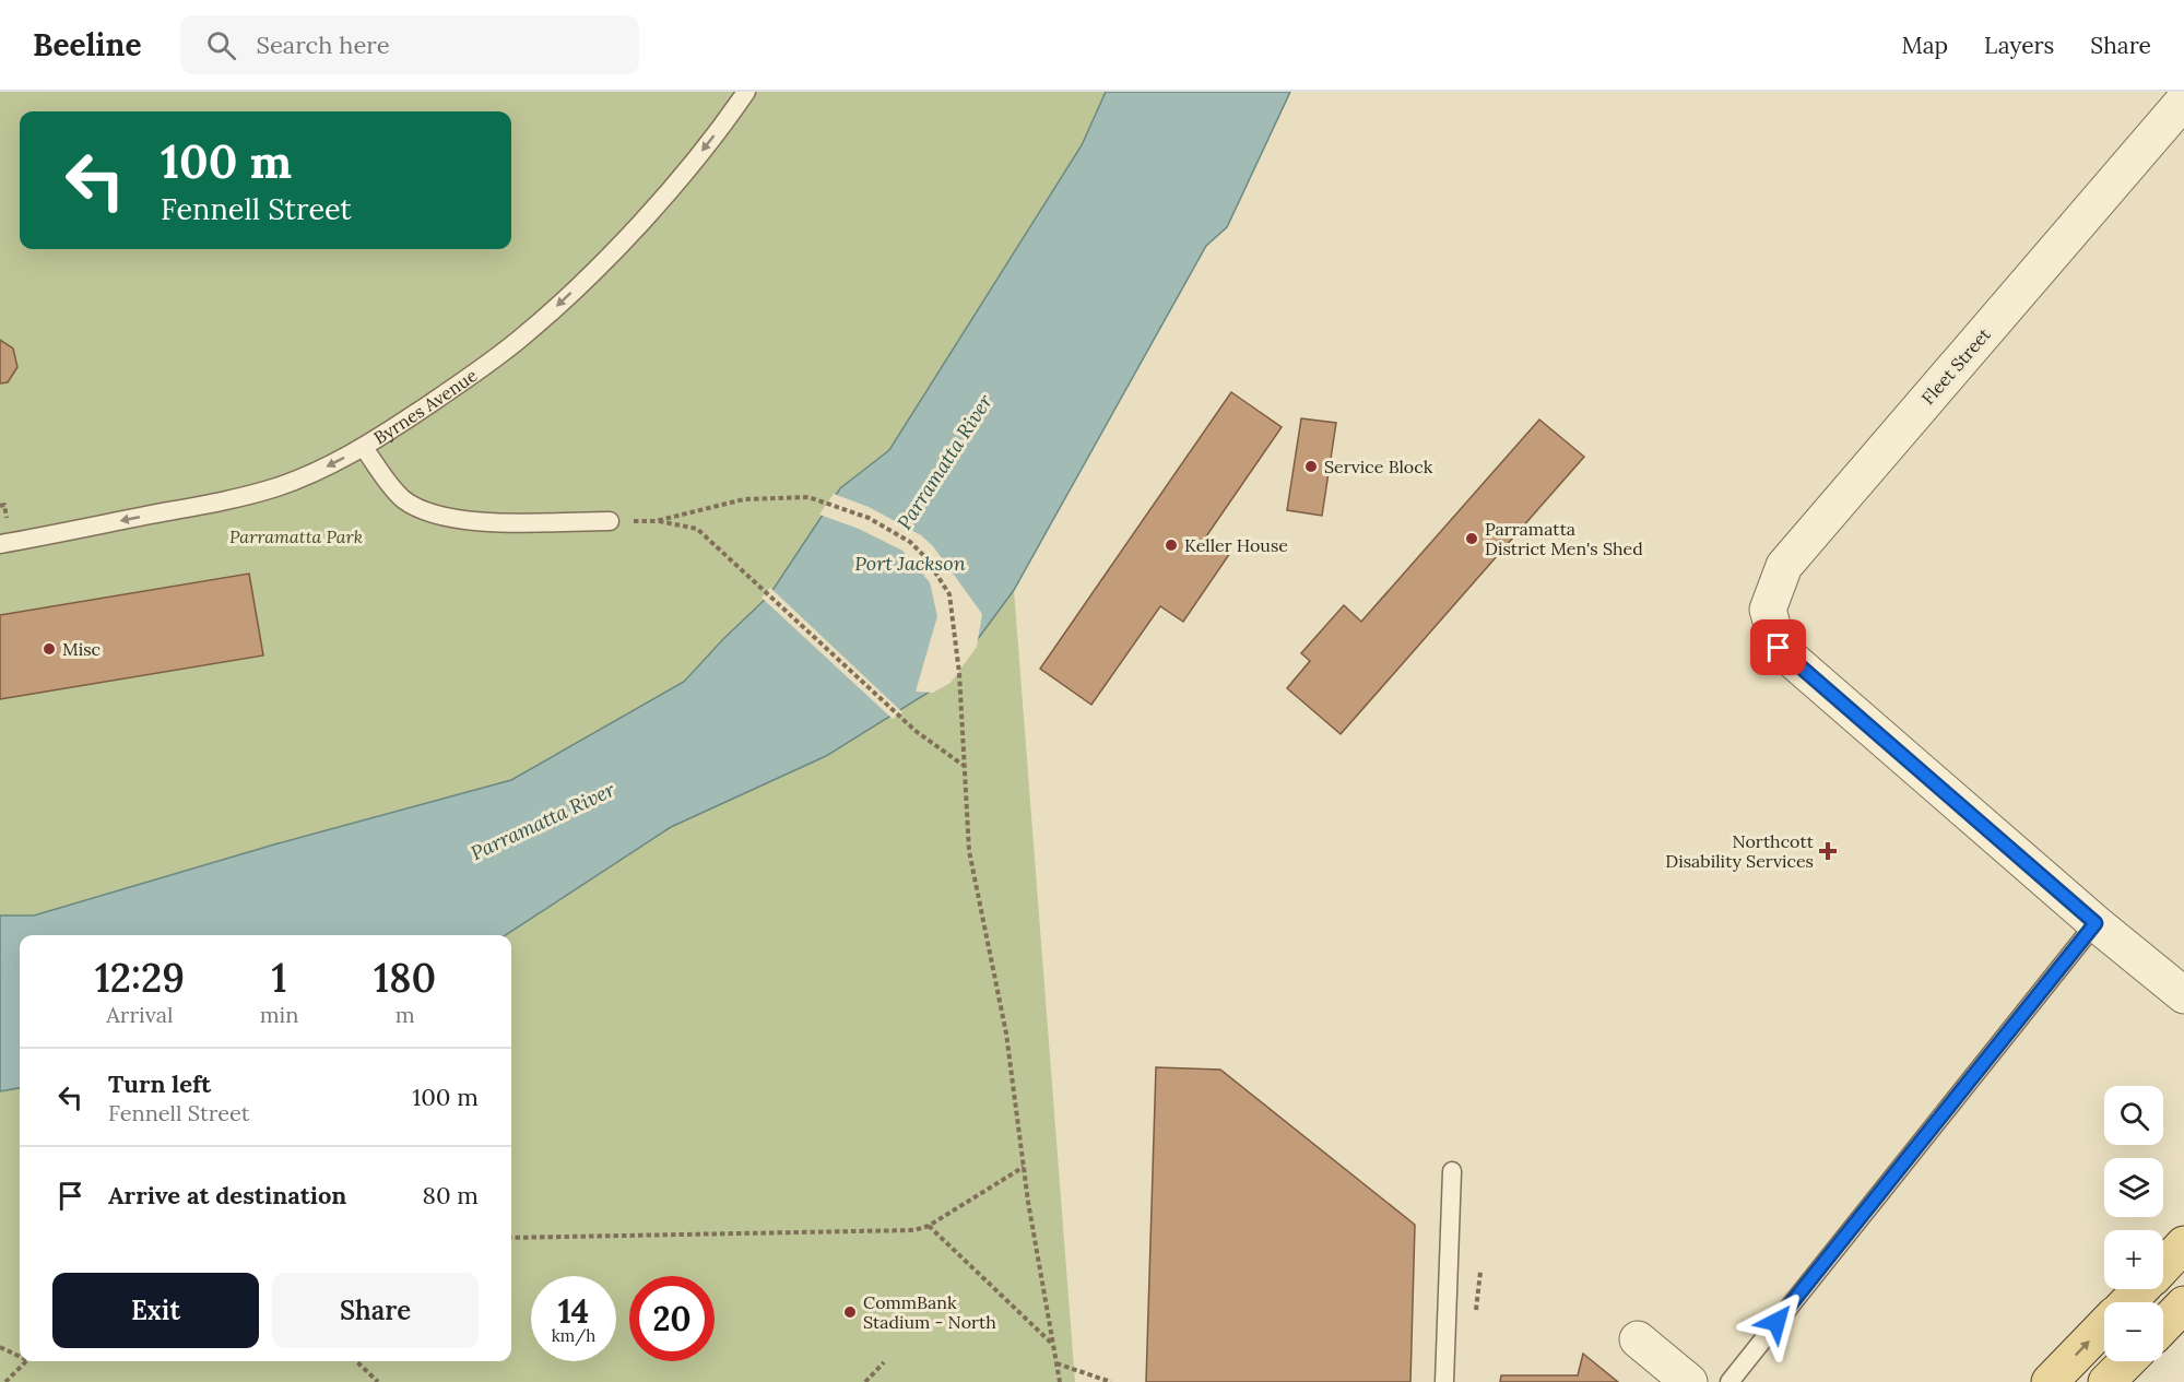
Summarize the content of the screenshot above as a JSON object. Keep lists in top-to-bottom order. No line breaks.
{"streets":{"street":["Fleet Street"],"lane":["Byrnes Avenue"]},"one_way":["Byrnes Avenue"],"water":["Parramatta River","Port Jackson"],"parks":["Parramatta Park"],"places":{"other":["Service Block","Parramatta District Men's Shed","Keller House","Misc","CommBank Stadium - North"],"health":["Northcott Disability Services"]},"page":{"header":"Beeline","search":"Search here","nav":["Map","Layers","Share"],"turn":["100 m","Fennell Street"],"eta":["12:29","Arrival","1","min","180","m"],"list":[{"name":"Turn left","note":"Fennell Street","value":"100 m"},{"name":"Arrive at destination","value":"80 m"}],"map_buttons":["+","−"],"buttons":["Exit","Share"],"speed":"14 km/h","limit":"20"}}
